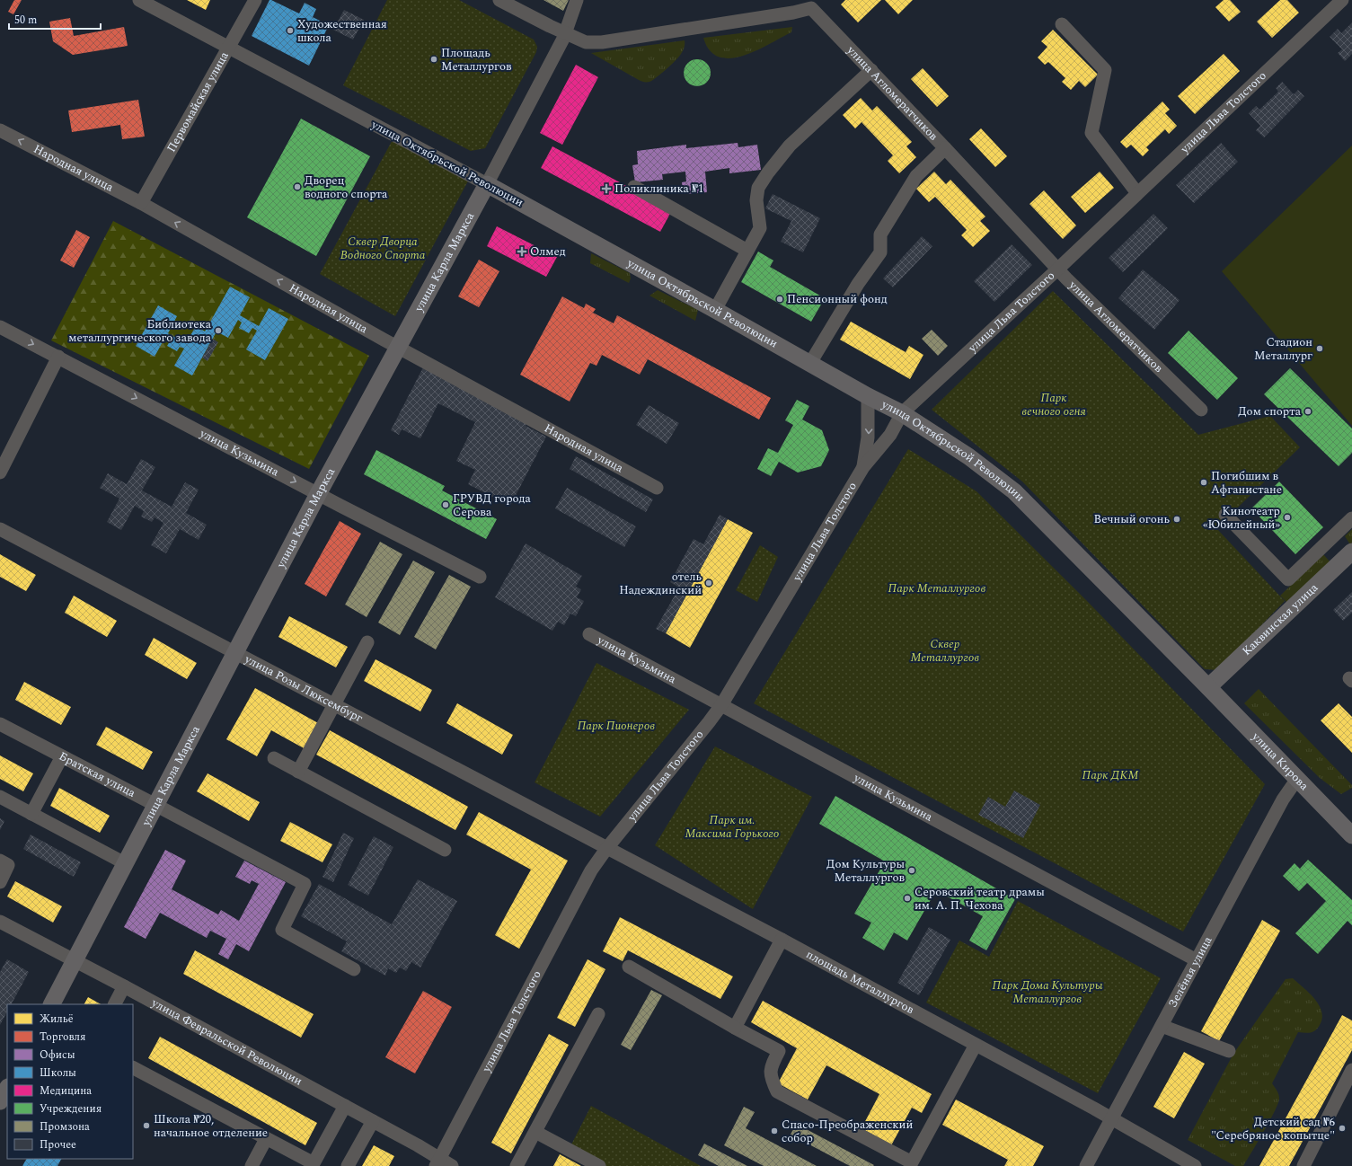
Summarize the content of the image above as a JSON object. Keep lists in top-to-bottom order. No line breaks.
{"streets":{"main road":["улица Октябрьской Революции","улица Карла Маркса","Каквинская улица","улица Кирова"],"street":["улица Агломератчиков","Первомайская улица","улица Льва Толстого","Народная улица","улица Кузьмина","улица Розы Люксембург","Братская улица","Зелёная улица","площадь Металлургов","улица Февральской Революции"]},"crossings":[["улица Агломератчиков","улица Льва Толстого"],["улица Агломератчиков","улица Карла Маркса"],["Первомайская улица","улица Октябрьской Революции"],["Первомайская улица","Народная улица"],["улица Льва Толстого","улица Октябрьской Революции"],["улица Льва Толстого","улица Кузьмина"],["улица Льва Толстого","улица Розы Люксембург"],["улица Льва Толстого","площадь Металлургов"],["улица Льва Толстого","улица Февральской Революции"],["улица Октябрьской Революции","улица Карла Маркса"],["улица Октябрьской Революции","Каквинская улица"],["улица Октябрьской Революции","улица Кирова"],["Народная улица","улица Карла Маркса"],["улица Карла Маркса","улица Кузьмина"],["улица Карла Маркса","улица Розы Люксембург"],["улица Карла Маркса","Братская улица"],["улица Карла Маркса","улица Февральской Революции"],["улица Кузьмина","Зелёная улица"],["Каквинская улица","улица Кирова"],["улица Розы Люксембург","площадь Металлургов"],["улица Кирова","Зелёная улица"],["Зелёная улица","площадь Металлургов"]],"one_way":["Народная улица"],"parks":["Сквер Дворца Водного Спорта","Парк вечного огня","Парк Металлургов","Сквер Металлургов","Парк Пионеров","Парк ДКМ","Парк им. Максима Горького","Парк Дома Культуры Металлургов"],"places":{"other":["Художественная школа","Площадь Металлургов","Дворец водного спорта","Пенсионный фонд","Библиотека металлургического завода","Стадион Металлург","Дом спорта","Погибшим в Афганистане","ГРУВД города Серова","Кинотеатр «Юбилейный»","Вечный огонь","отель Надеждинский","Дом Культуры Металлургов","Серовский театр драмы им. А. П. Чехова","Школа №20, начальное отделение","Детский сад №6 \"Серебряное копытце\"","Спасо-Преображенский собор"],"health":["Поликлиника №1","Олмед"]},"legend":["Жильё","Торговля","Офисы","Школы","Медицина","Учреждения","Промзона","Прочее"],"scale_bar":"50 m"}
